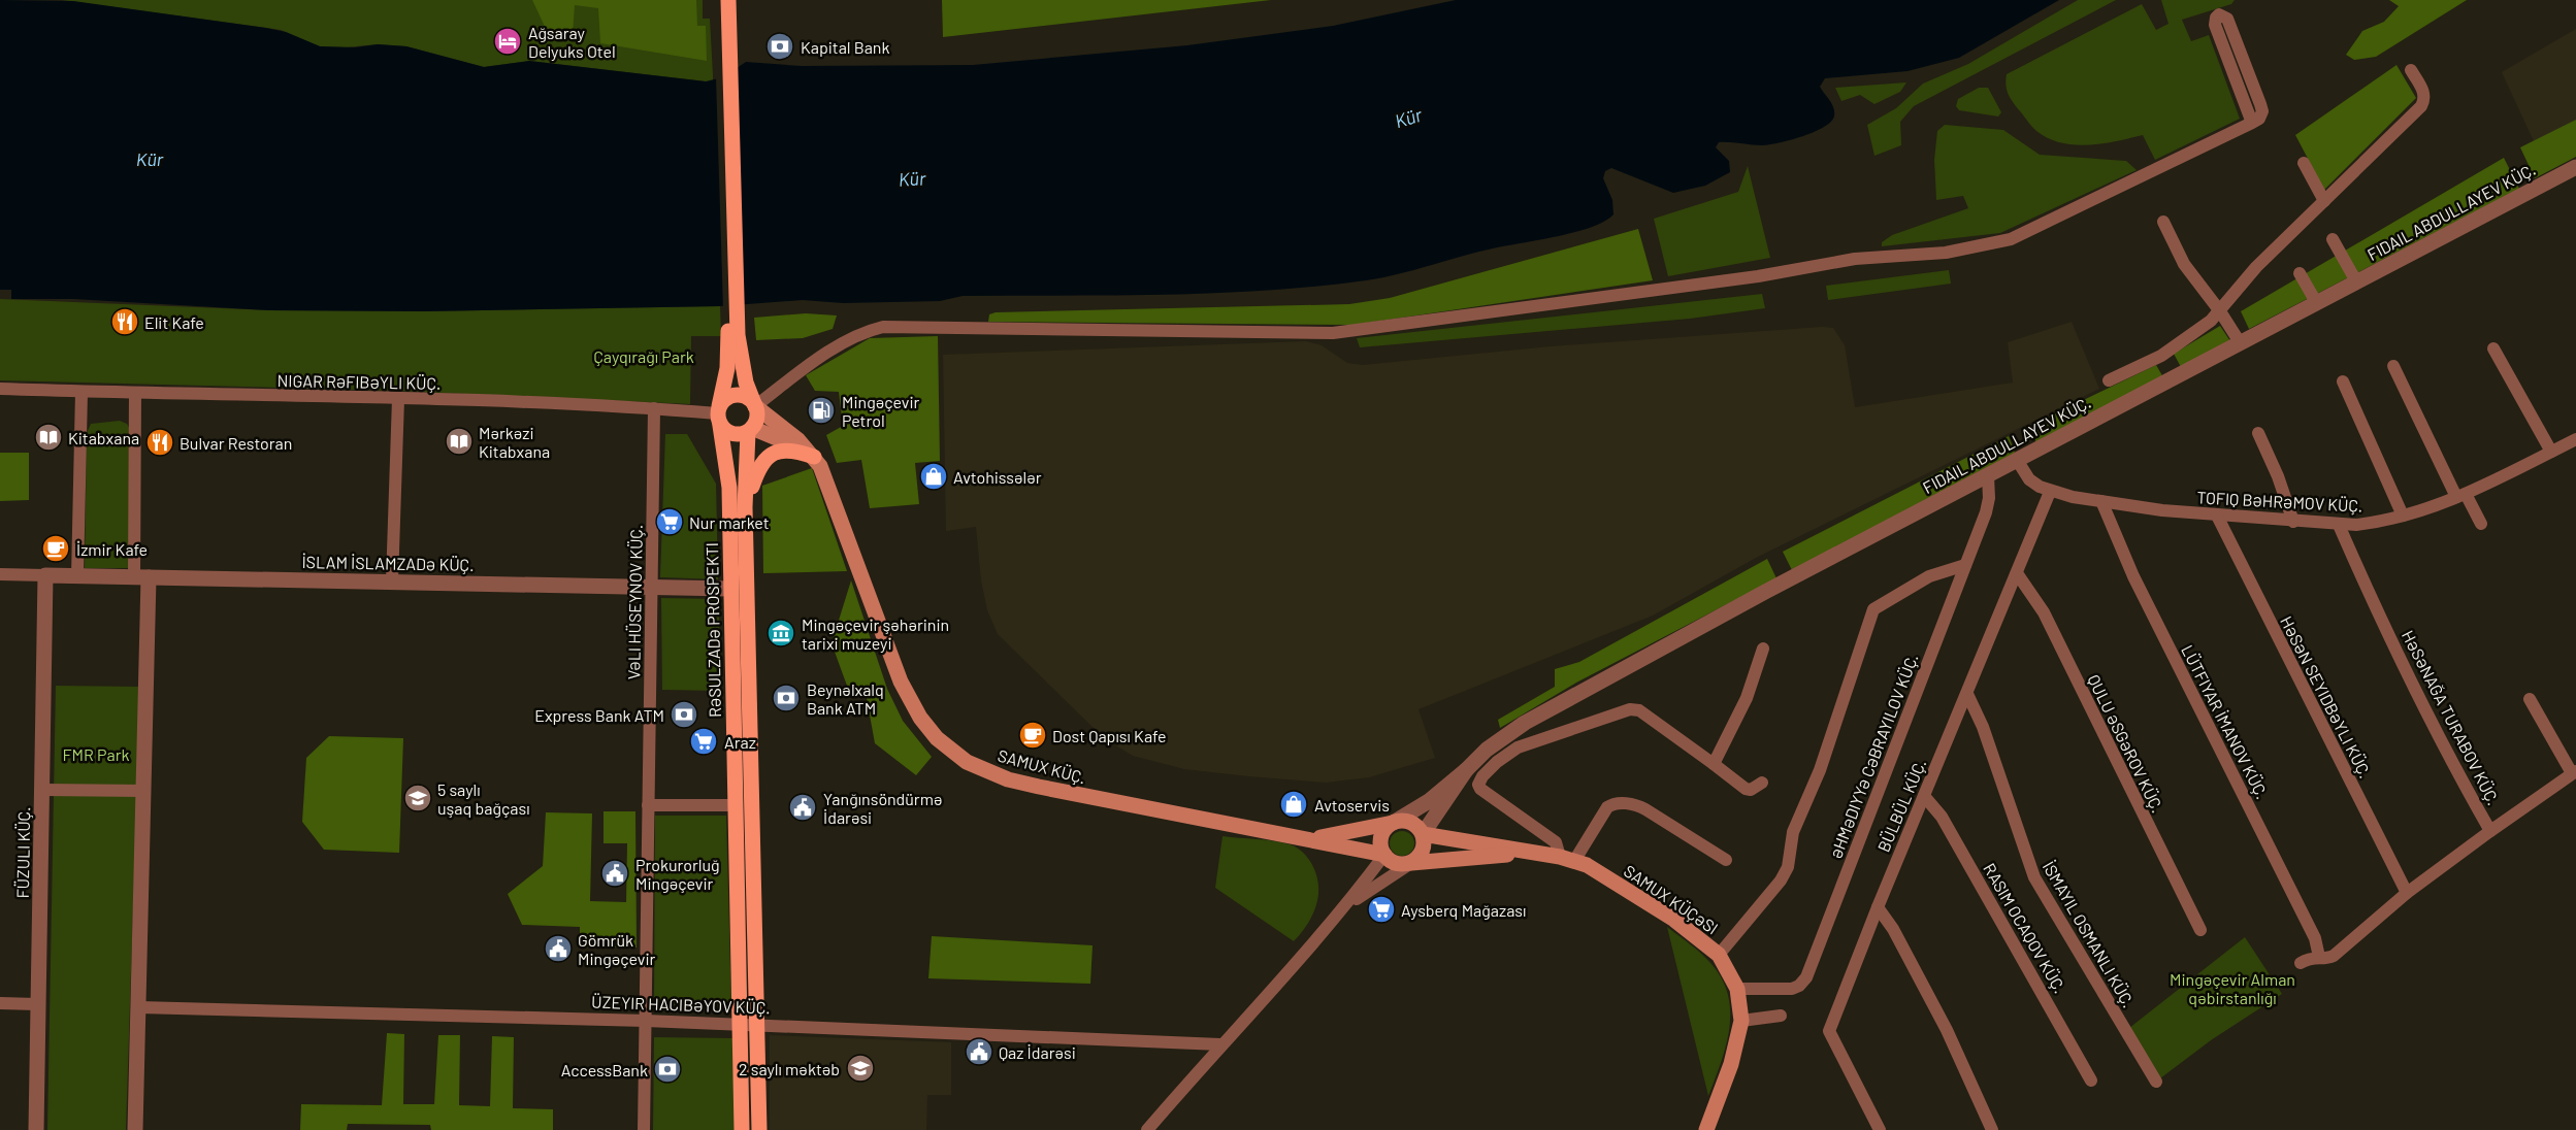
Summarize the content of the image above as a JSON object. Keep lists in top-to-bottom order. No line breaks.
{"streets":{"main road":["RƏSULZADƏ PROSPEKTI","SAMUX KÜÇ.","SAMUX KÜÇƏSI"],"street":["FIDAIL ABDULLAYEV KÜÇ.","NIGAR RƏFIBƏYLI KÜÇ.","TOFIQ BƏHRƏMOV KÜÇ.","İSLAM İSLAMZADƏ KÜÇ.","VƏLI HÜSEYNOV KÜÇ.","HƏSƏN SEYIDBƏYLI KÜÇ.","HƏSƏNAĞA TURABOV KÜÇ.","LÜTFIYAR İMANOV KÜÇ.","QULU ƏSGƏROV KÜÇ.","BÜLBÜL KÜÇ.","FÜZULI KÜÇ.","RASIM OCAQOV KÜÇ."]},"crossings":[["FIDAIL ABDULLAYEV KÜÇ.","TOFIQ BƏHRƏMOV KÜÇ."],["NIGAR RƏFIBƏYLI KÜÇ.","VƏLI HÜSEYNOV KÜÇ."],["NIGAR RƏFIBƏYLI KÜÇ.","RƏSULZADƏ PROSPEKTI"],["NIGAR RƏFIBƏYLI KÜÇ.","SAMUX KÜÇ."],["TOFIQ BƏHRƏMOV KÜÇ.","HƏSƏN SEYIDBƏYLI KÜÇ."],["TOFIQ BƏHRƏMOV KÜÇ.","HƏSƏNAĞA TURABOV KÜÇ."],["TOFIQ BƏHRƏMOV KÜÇ.","LÜTFIYAR İMANOV KÜÇ."],["TOFIQ BƏHRƏMOV KÜÇ.","BÜLBÜL KÜÇ."],["İSLAM İSLAMZADƏ KÜÇ.","VƏLI HÜSEYNOV KÜÇ."],["İSLAM İSLAMZADƏ KÜÇ.","RƏSULZADƏ PROSPEKTI"],["İSLAM İSLAMZADƏ KÜÇ.","FÜZULI KÜÇ."],["RƏSULZADƏ PROSPEKTI","SAMUX KÜÇ."],["QULU ƏSGƏROV KÜÇ.","BÜLBÜL KÜÇ."],["BÜLBÜL KÜÇ.","RASIM OCAQOV KÜÇ."]],"water":["Kür"],"parks":["Çayqırağı Park","FMR Park","Mingəçevir Alman qəbirstanlığı"],"places":{"hotel":["Ağsaray Delyuks Otel"],"bank":["Kapital Bank","Beynəlxalq Bank ATM","Express Bank ATM","AccessBank"],"restaurant":["Elit Kafe","Bulvar Restoran"],"fuel station":["Mingəçevir Petrol"],"library":["Kitabxana","Mərkəzi Kitabxana"],"shop":["Avtohissələr","Avtoservis"],"supermarket":["Nur market","Araz","Aysberq Mağazası"],"cafe":["İzmir Kafe","Dost Qapısı Kafe"],"museum":["Mingəçevir şəhərinin tarixi muzeyi"],"school or university":["5 saylı uşaq bağçası","2 saylı məktəb"],"public building":["Yanğınsöndürmə İdarəsi","Prokurorluğ Mingəçevir","Gömrük Mingəçevir","Qaz İdarəsi"]}}
